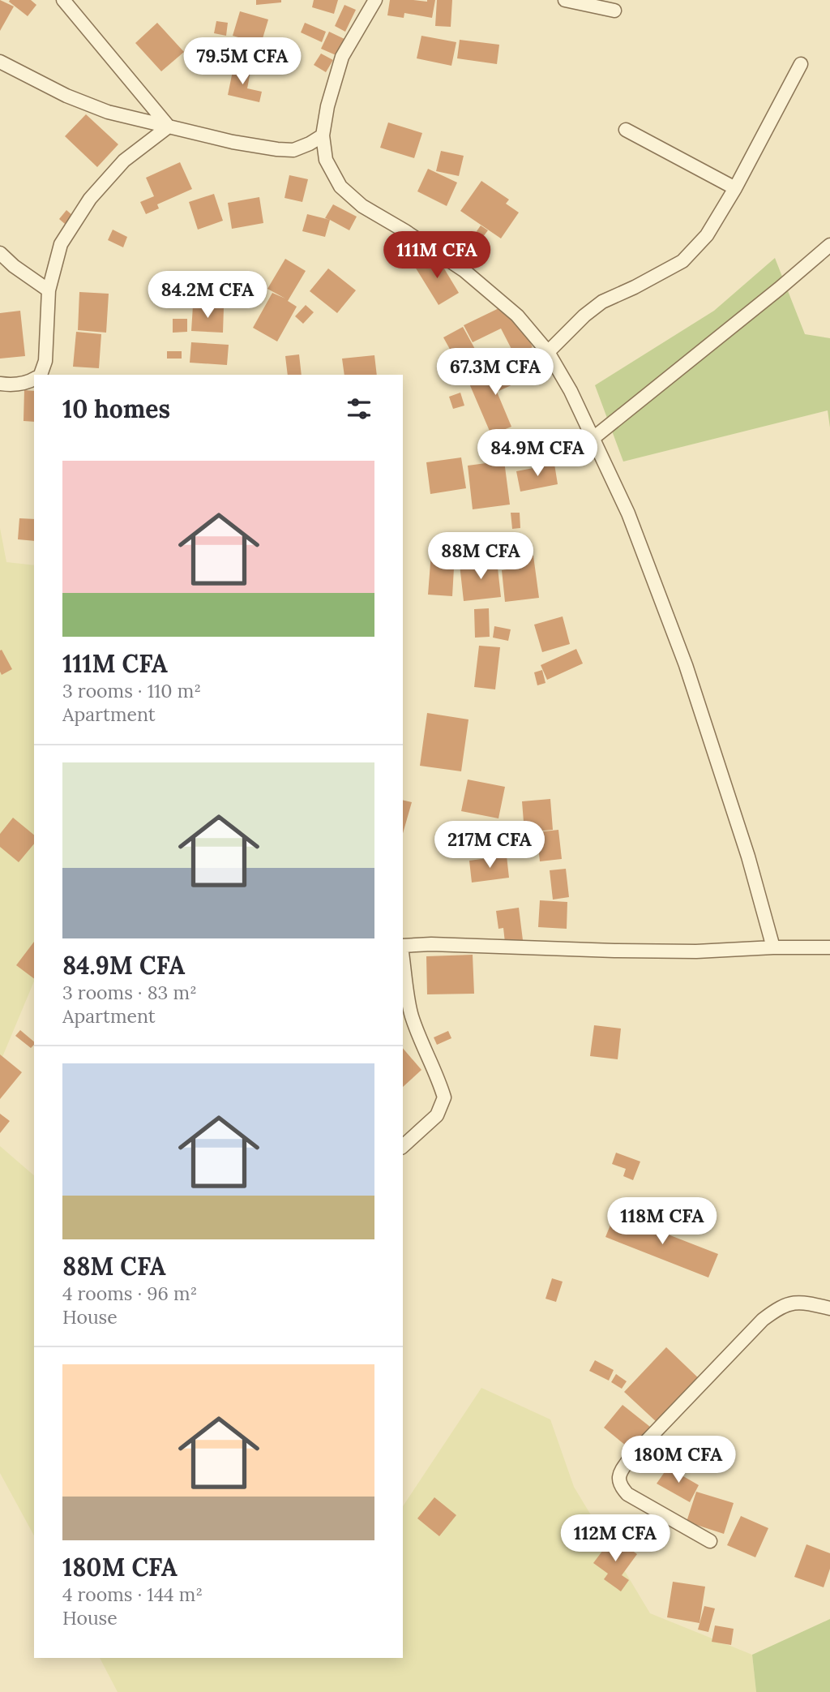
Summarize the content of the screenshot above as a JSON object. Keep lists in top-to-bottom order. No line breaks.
{"page":{"price":["79.5M CFA","111M CFA","84.2M CFA","67.3M CFA","84.9M CFA","88M CFA","217M CFA","118M CFA","180M CFA","112M CFA"],"heading":"10 homes","list":[{"name":"111M CFA","note":"3 rooms · 110 m² · Apartment"},{"name":"84.9M CFA","note":"3 rooms · 83 m² · Apartment"},{"name":"88M CFA","note":"4 rooms · 96 m² · House"},{"name":"180M CFA","note":"4 rooms · 144 m² · House"}]}}
